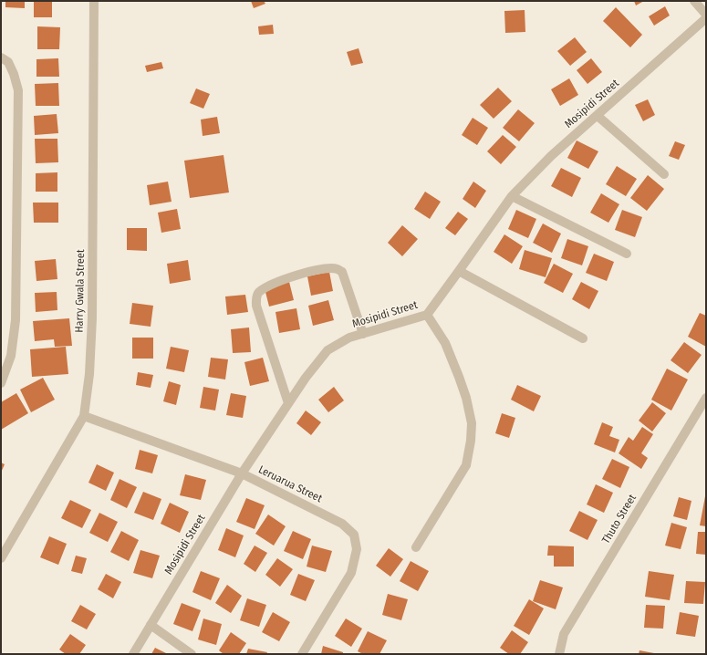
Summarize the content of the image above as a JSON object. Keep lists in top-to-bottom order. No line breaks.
{"streets":{"street":["Mosipidi Street","Harry Gwala Street","Leruarua Street","Thuto Street"]},"crossings":[["Mosipidi Street","Leruarua Street"],["Harry Gwala Street","Leruarua Street"]]}
